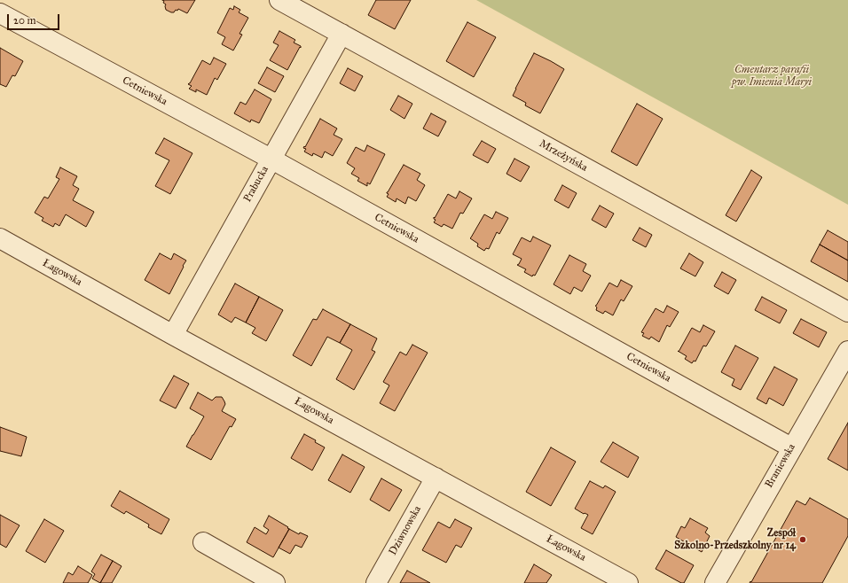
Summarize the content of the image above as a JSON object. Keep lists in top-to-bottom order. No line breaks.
{"streets":{"street":["Cetniewska","Mrzeżyńska","Prabucka","Łagowska","Braniewska","Dziwnowska"]},"crossings":[["Cetniewska","Prabucka"],["Cetniewska","Braniewska"],["Mrzeżyńska","Prabucka"],["Prabucka","Łagowska"],["Łagowska","Dziwnowska"]],"parks":["Cmentarz parafii pw. Imienia Maryi"],"places":["Zespół Szkolno-Przedszkolny nr 14"],"scale_bar":"20 m"}
